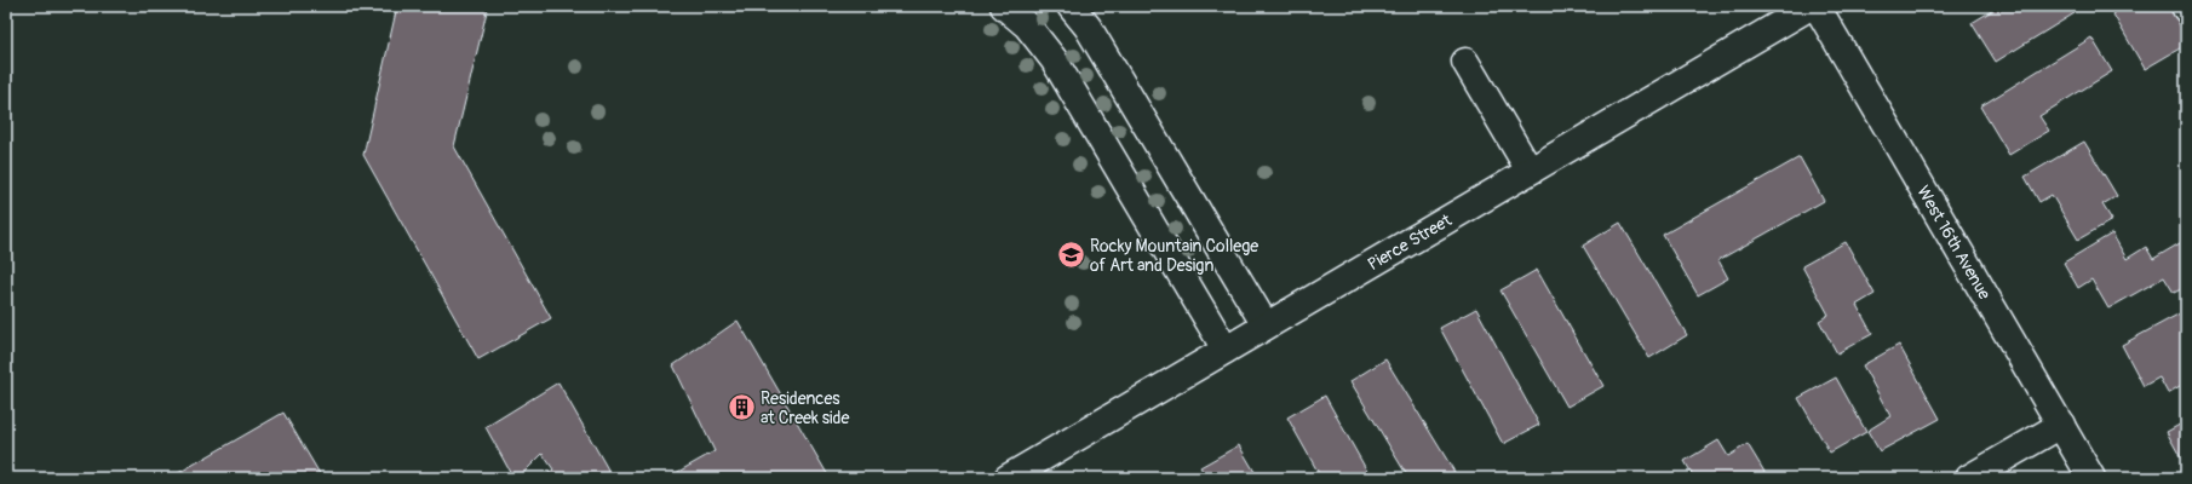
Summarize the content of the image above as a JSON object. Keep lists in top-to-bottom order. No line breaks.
{"streets":{"street":["Pierce Street","West 16th Avenue"]},"places":{"school or university":["Rocky Mountain College of Art and Design"],"building":["Residences at Creek side"]}}
